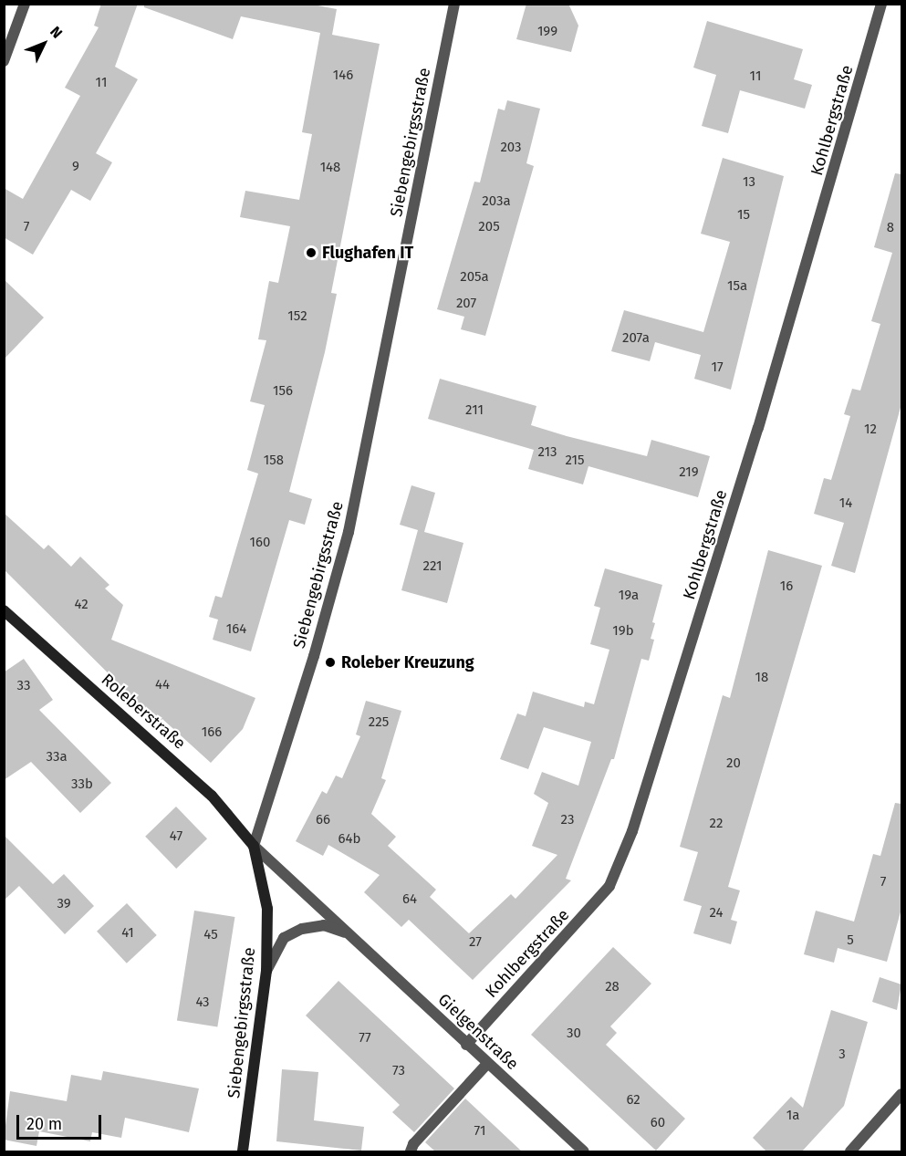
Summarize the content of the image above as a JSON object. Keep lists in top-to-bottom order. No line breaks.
{"streets":{"main road":["Siebengebirgsstraße","Roleberstraße"],"street":["Kohlbergstraße","Gielgenstraße"]},"crossings":[["Kohlbergstraße","Gielgenstraße"],["Siebengebirgsstraße","Roleberstraße"],["Siebengebirgsstraße","Gielgenstraße"],["Roleberstraße","Gielgenstraße"]],"places":["Flughafen IT","Roleber Kreuzung"],"house_numbers":["199","146","11","11","203","9","148","13","203a","15","7","205","8","205a","15a","207","152","207a","17","156","211","12","213","158","215","219","14","160","221","16","19a","42","164","19b","18","44","33","225","166","33a","20","33b","66","23","22","47","64b","7","64","39","24","41","45","5","27","28","43","30","77","3","73","62","1a","60","71"],"scale_bar":"20 m","north":"top right"}
